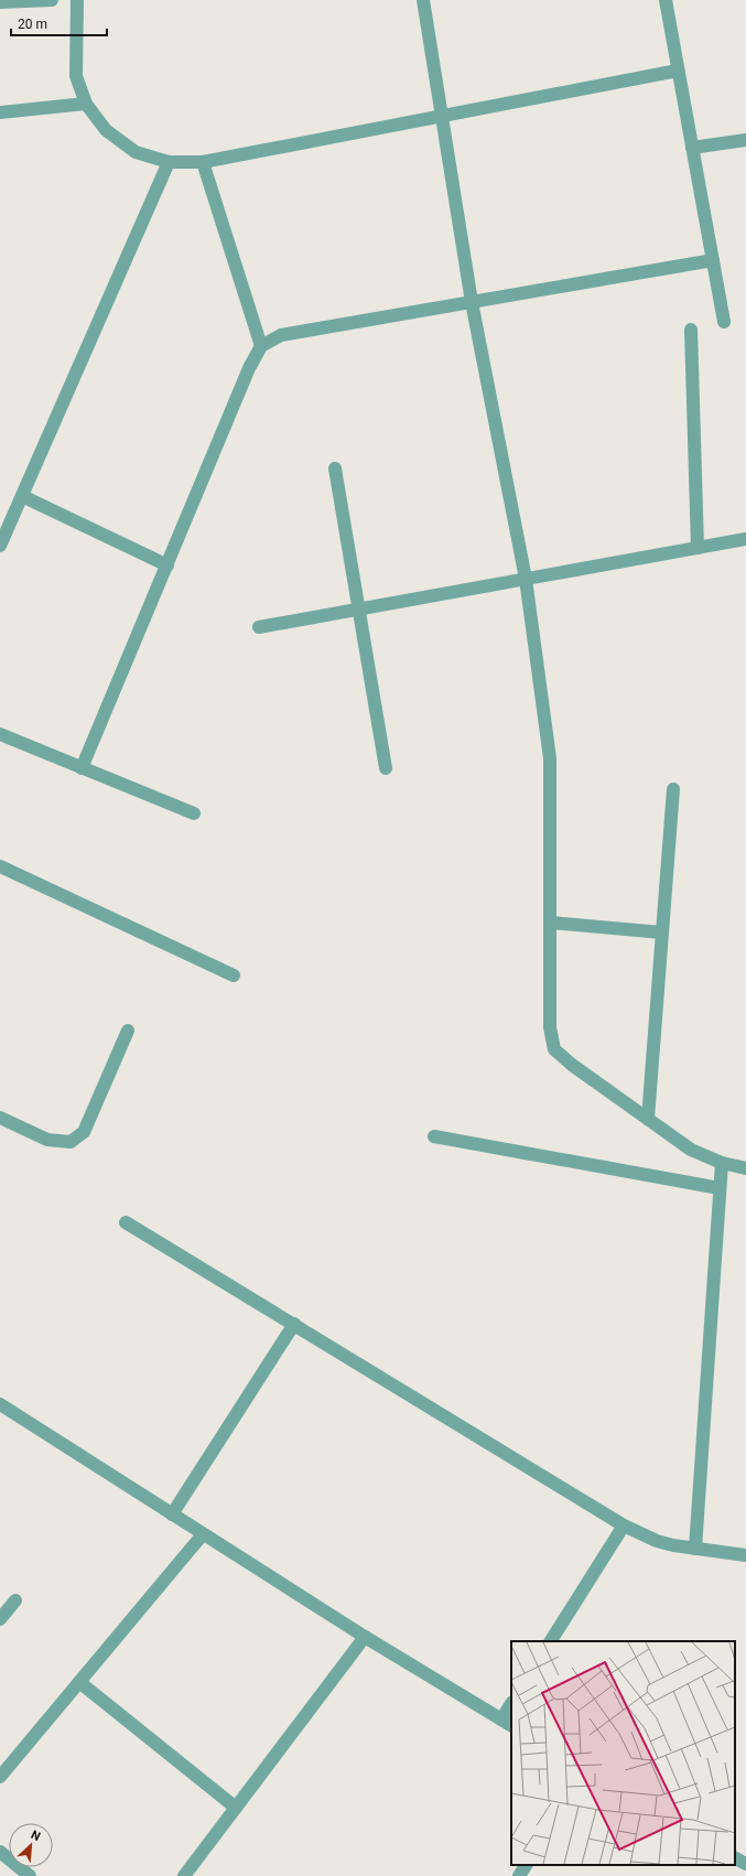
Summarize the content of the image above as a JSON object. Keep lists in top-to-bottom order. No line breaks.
{"scale_bar":"20 m","north":"top right"}
